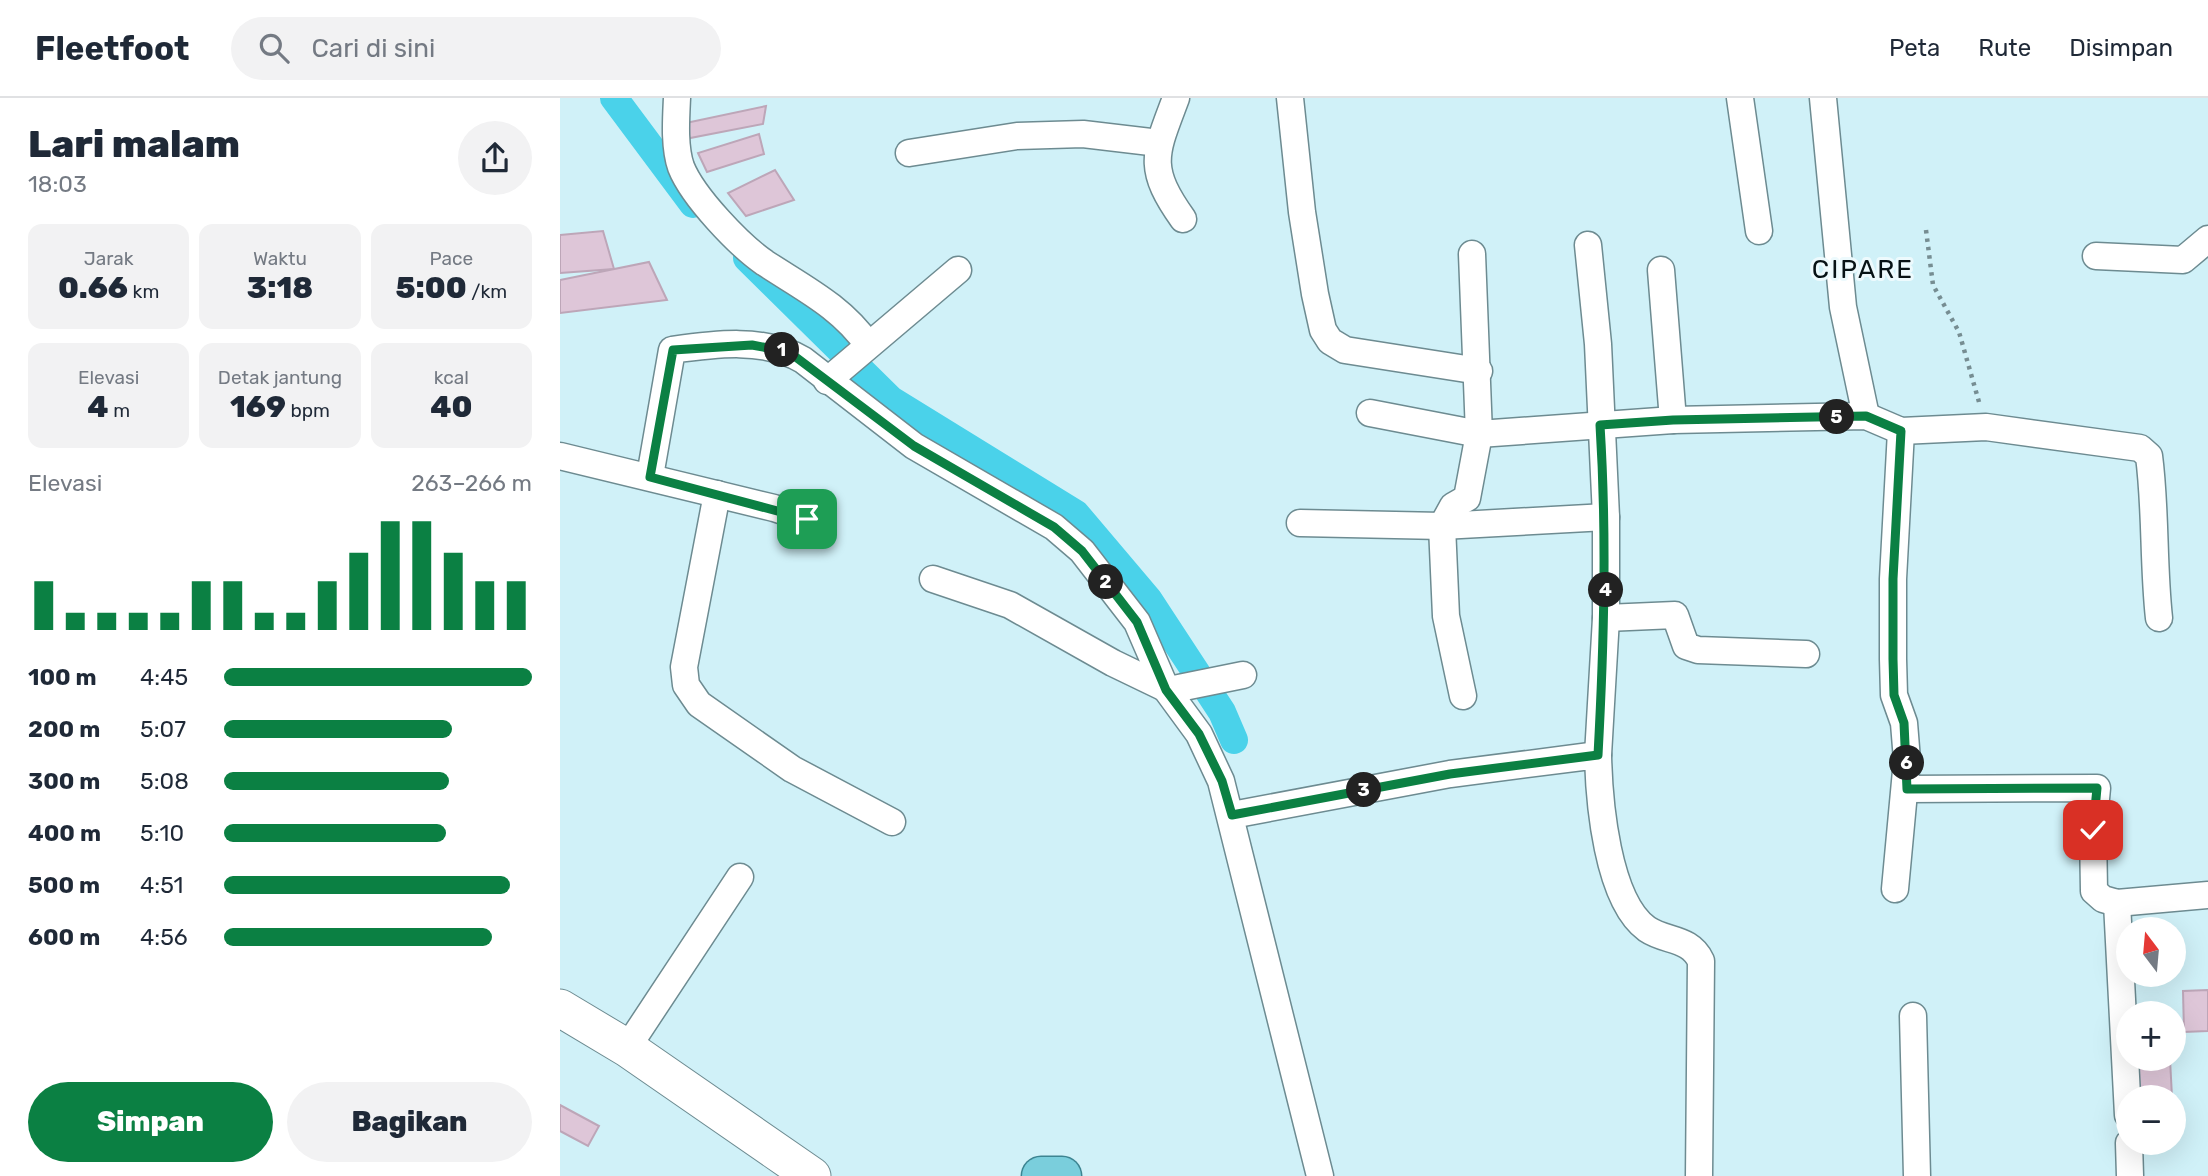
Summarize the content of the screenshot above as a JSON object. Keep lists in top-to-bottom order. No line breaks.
{"districts":["CIPARE"],"north":"top","page":{"header":"Fleetfoot","search":"Cari di sini","nav":["Peta","Rute","Disimpan"],"heading":["Lari malam","18:03"],"stats":[["Jarak","0.66 km"],["Waktu","3:18"],["Pace","5:00 /km"],["Elevasi","4 m"],["Detak jantung","169 bpm"],["kcal","40"]],"pins":["1","5","2","4","6","3"],"chart":["Elevasi","263–266 m"],"list":[{"name":"100 m","note":"4:45"},{"name":"200 m","note":"5:07"},{"name":"300 m","note":"5:08"},{"name":"400 m","note":"5:10"},{"name":"500 m","note":"4:51"},{"name":"600 m","note":"4:56"}],"map_buttons":["+","−"],"buttons":["Simpan","Bagikan"]}}
